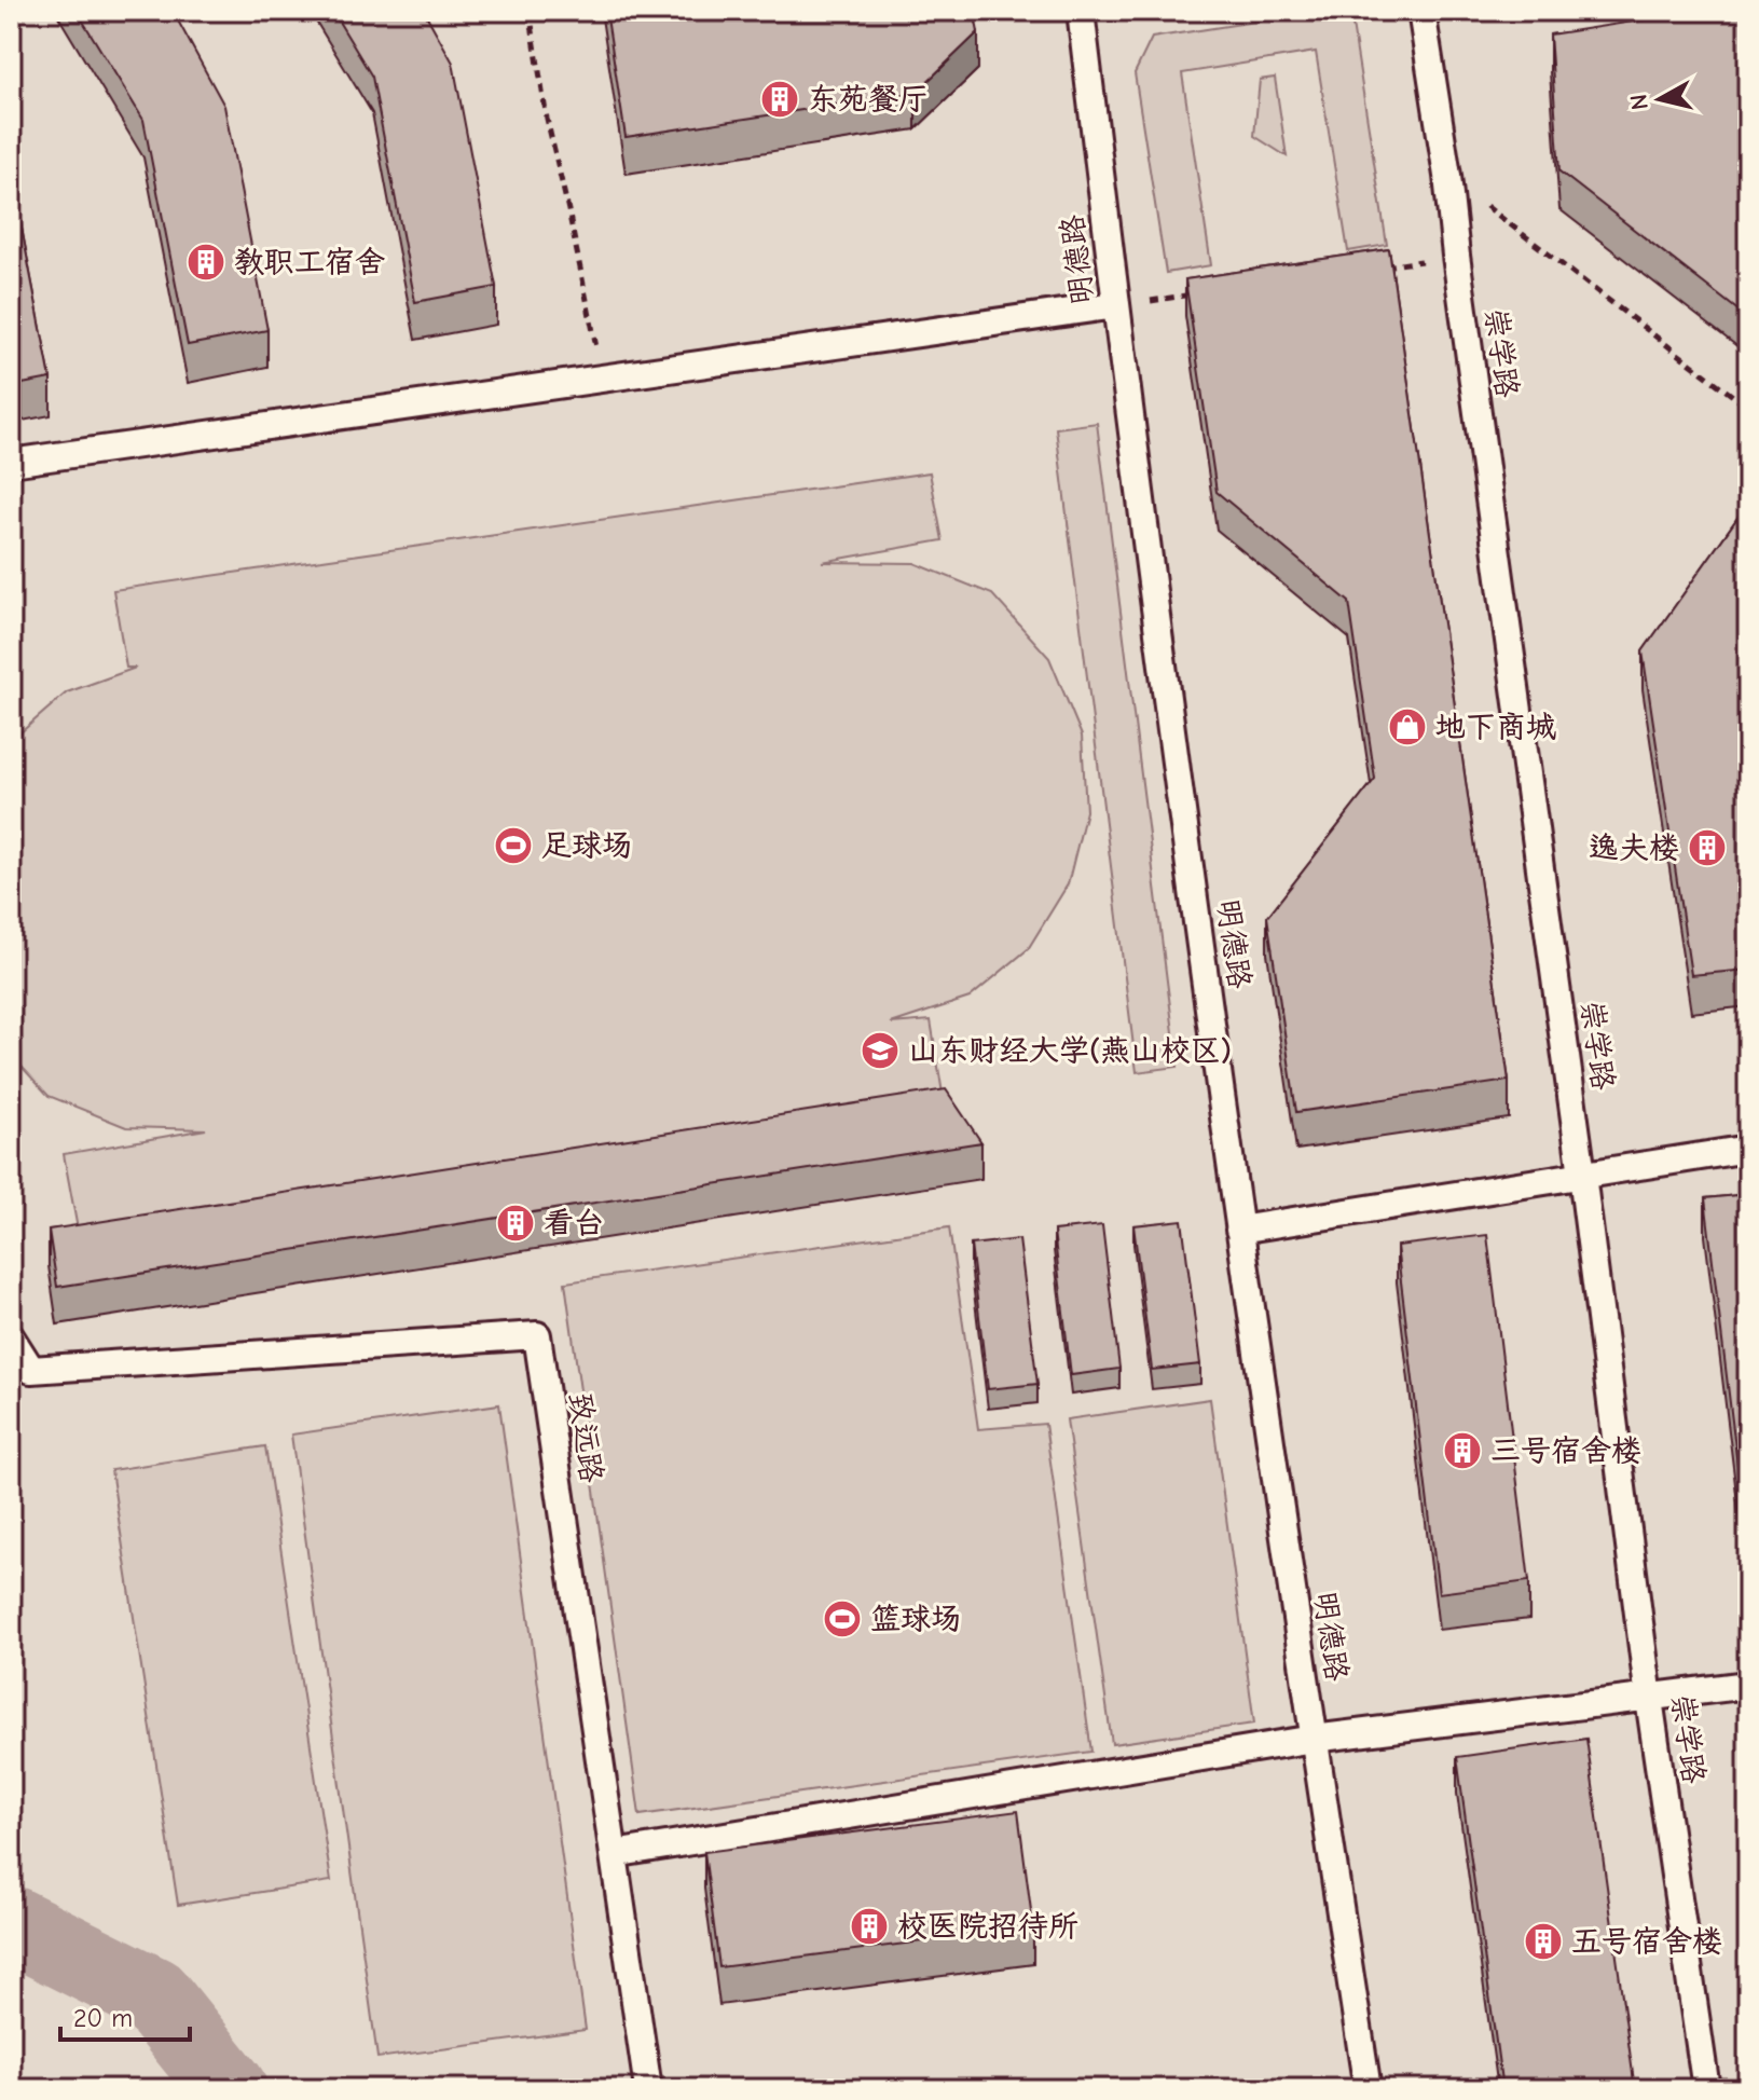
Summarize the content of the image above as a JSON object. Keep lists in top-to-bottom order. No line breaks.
{"streets":{"lane":["明德路","崇学路","致远路"]},"places":{"building":["东苑餐厅","教职工宿舍","逸夫楼","看台","三号宿舍楼","校医院招待所","五号宿舍楼"],"shop":["地下商城"],"sports":["足球场","篮球场"],"school or university":["山东财经大学(燕山校区)"]},"scale_bar":"20 m","north":"left"}
